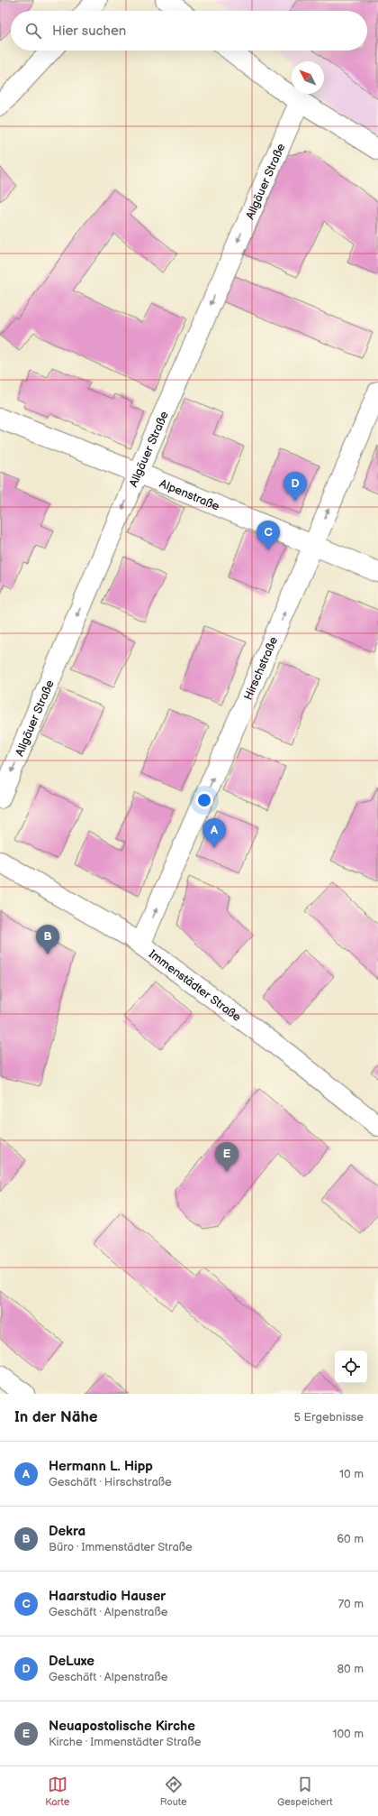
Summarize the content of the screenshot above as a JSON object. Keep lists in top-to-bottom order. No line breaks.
{"streets":{"street":["Allgäuer Straße","Alpenstraße","Hirschstraße","Immenstädter Straße"]},"crossings":[["Allgäuer Straße","Alpenstraße"],["Alpenstraße","Hirschstraße"],["Hirschstraße","Immenstädter Straße"]],"one_way":["Allgäuer Straße","Hirschstraße"],"north":"top left","page":{"search":"Hier suchen","pins":["D","C","A","B","E"],"heading":["In der Nähe","5 Ergebnisse"],"list":[{"mark":"A","name":"Hermann L. Hipp","note":"Geschäft · Hirschstraße","value":"10 m"},{"mark":"B","name":"Dekra","note":"Büro · Immenstädter Straße","value":"60 m"},{"mark":"C","name":"Haarstudio Hauser","note":"Geschäft · Alpenstraße","value":"70 m"},{"mark":"D","name":"DeLuxe","note":"Geschäft · Alpenstraße","value":"80 m"},{"mark":"E","name":"Neuapostolische Kirche","note":"Kirche · Immenstädter Straße","value":"100 m"}],"nav":["Karte","Route","Gespeichert"]}}
